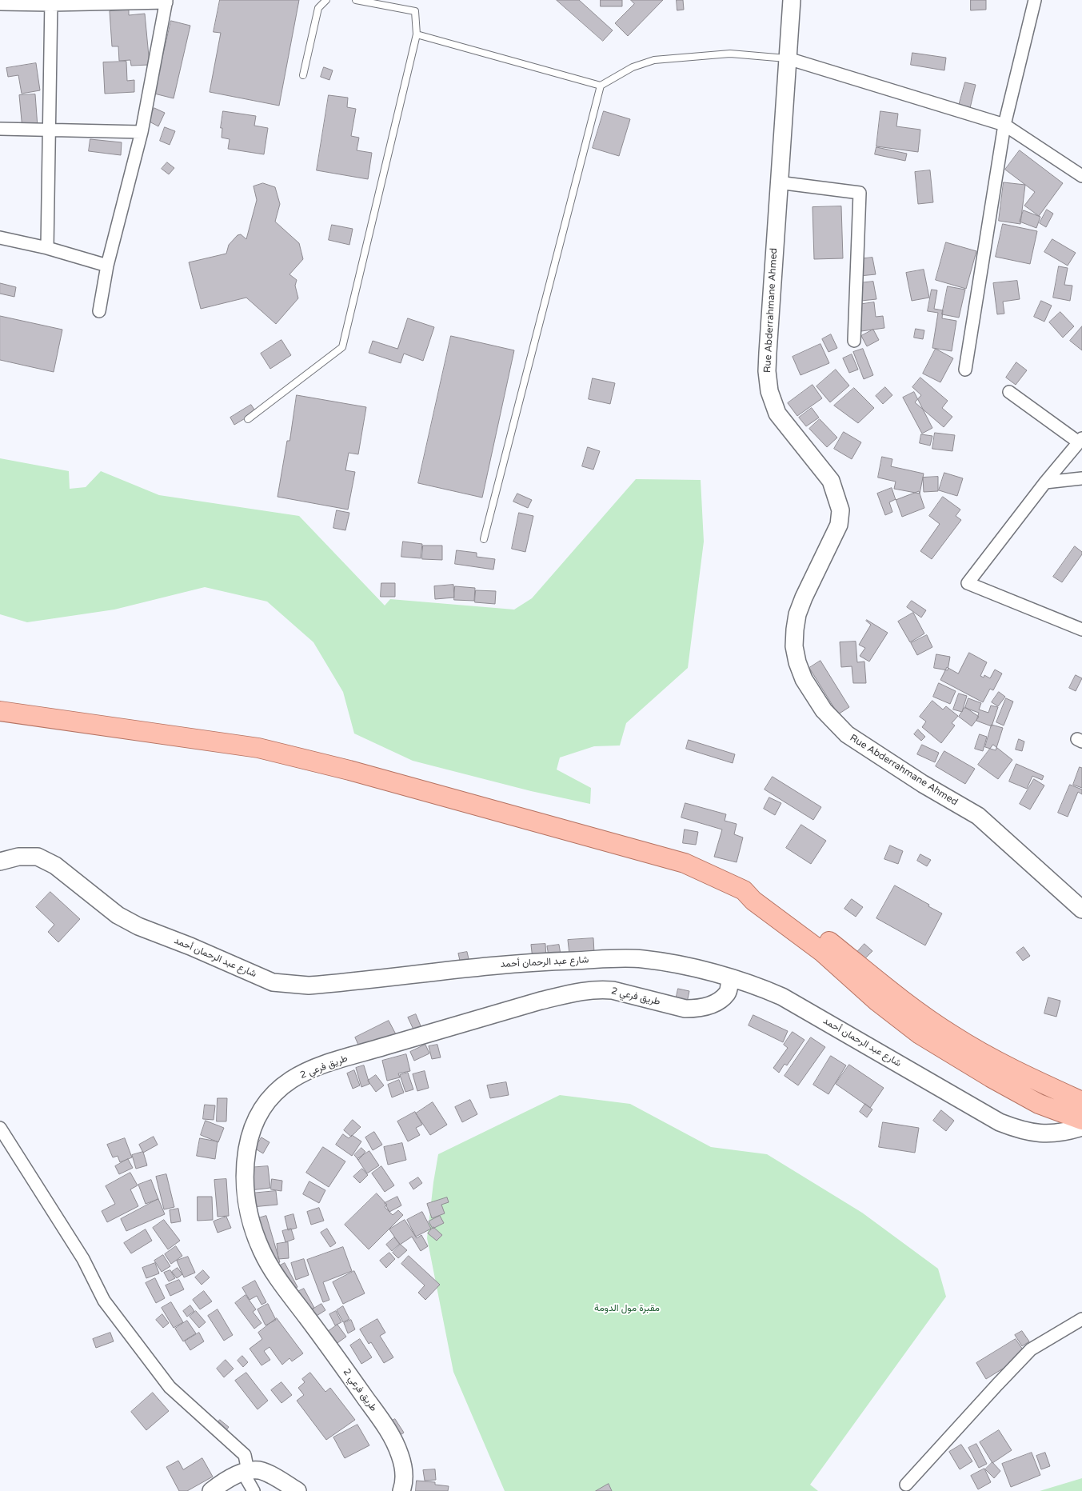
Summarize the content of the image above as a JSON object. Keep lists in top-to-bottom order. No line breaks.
{"streets":{"main road":["Rue Abderrahmane Ahmed","شارع عبد الرحمان أحمد","طريق فرعي 2"]},"crossings":[["شارع عبد الرحمان أحمد","طريق فرعي 2"]],"parks":["مقبرة مول الدومة"]}
